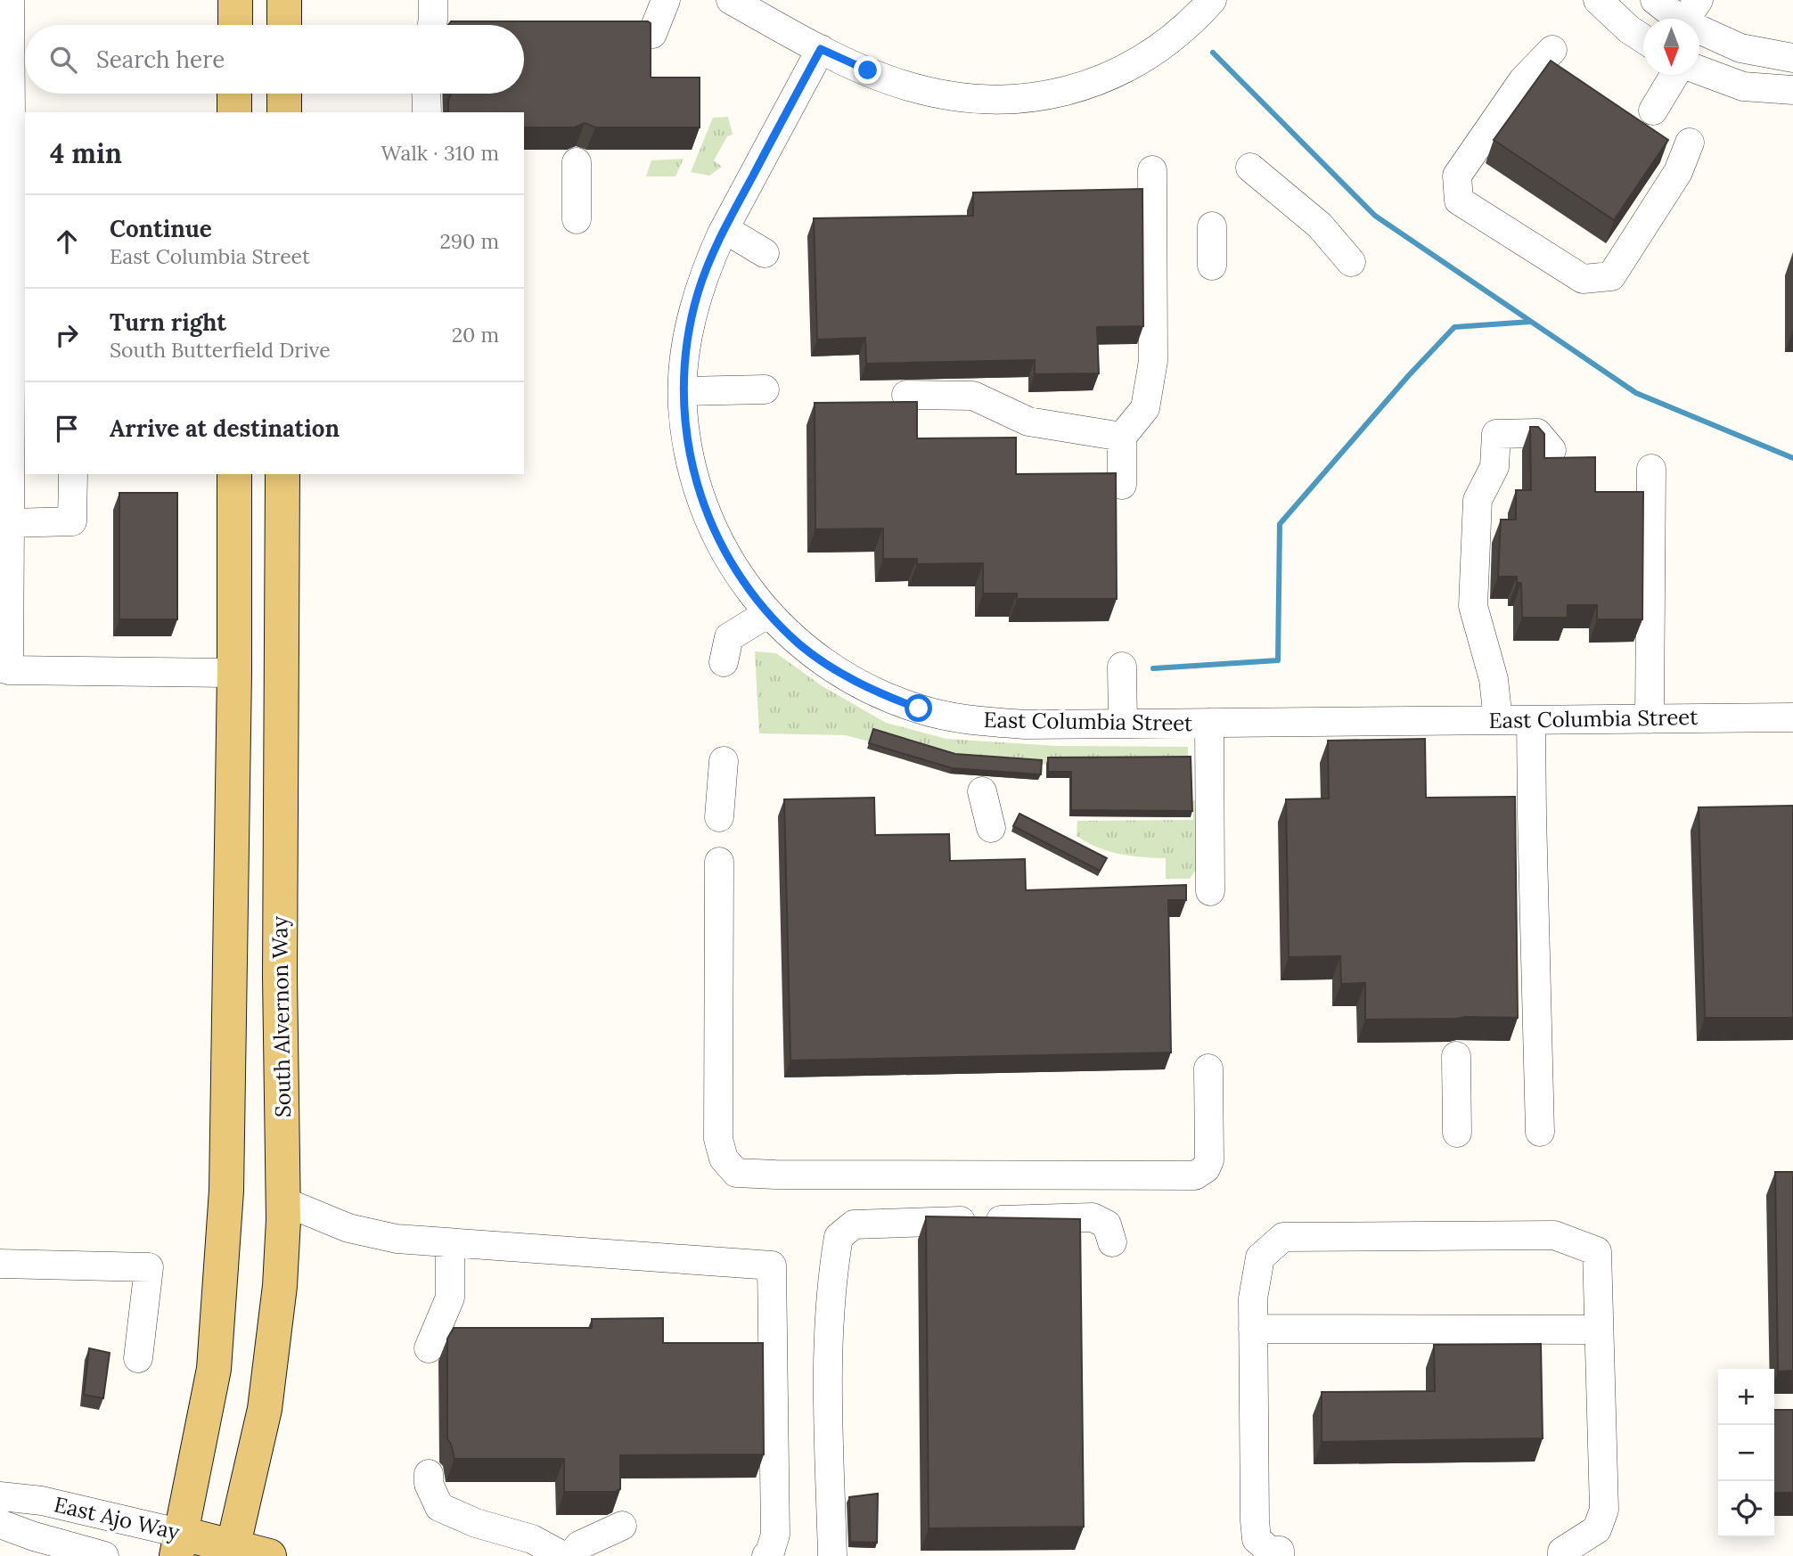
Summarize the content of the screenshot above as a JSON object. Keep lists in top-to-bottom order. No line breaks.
{"streets":{"main road":["South Alvernon Way","East Ajo Way"],"street":["East Columbia Street"]},"crossings":[["South Alvernon Way","East Ajo Way"]],"north":"bottom","page":{"search":"Search here","heading":["4 min","Walk · 310 m"],"list":[["Continue","East Columbia Street","290 m"],["Turn right","South Butterfield Drive","20 m"],"Arrive at destination"],"map_buttons":["+","−"]}}
